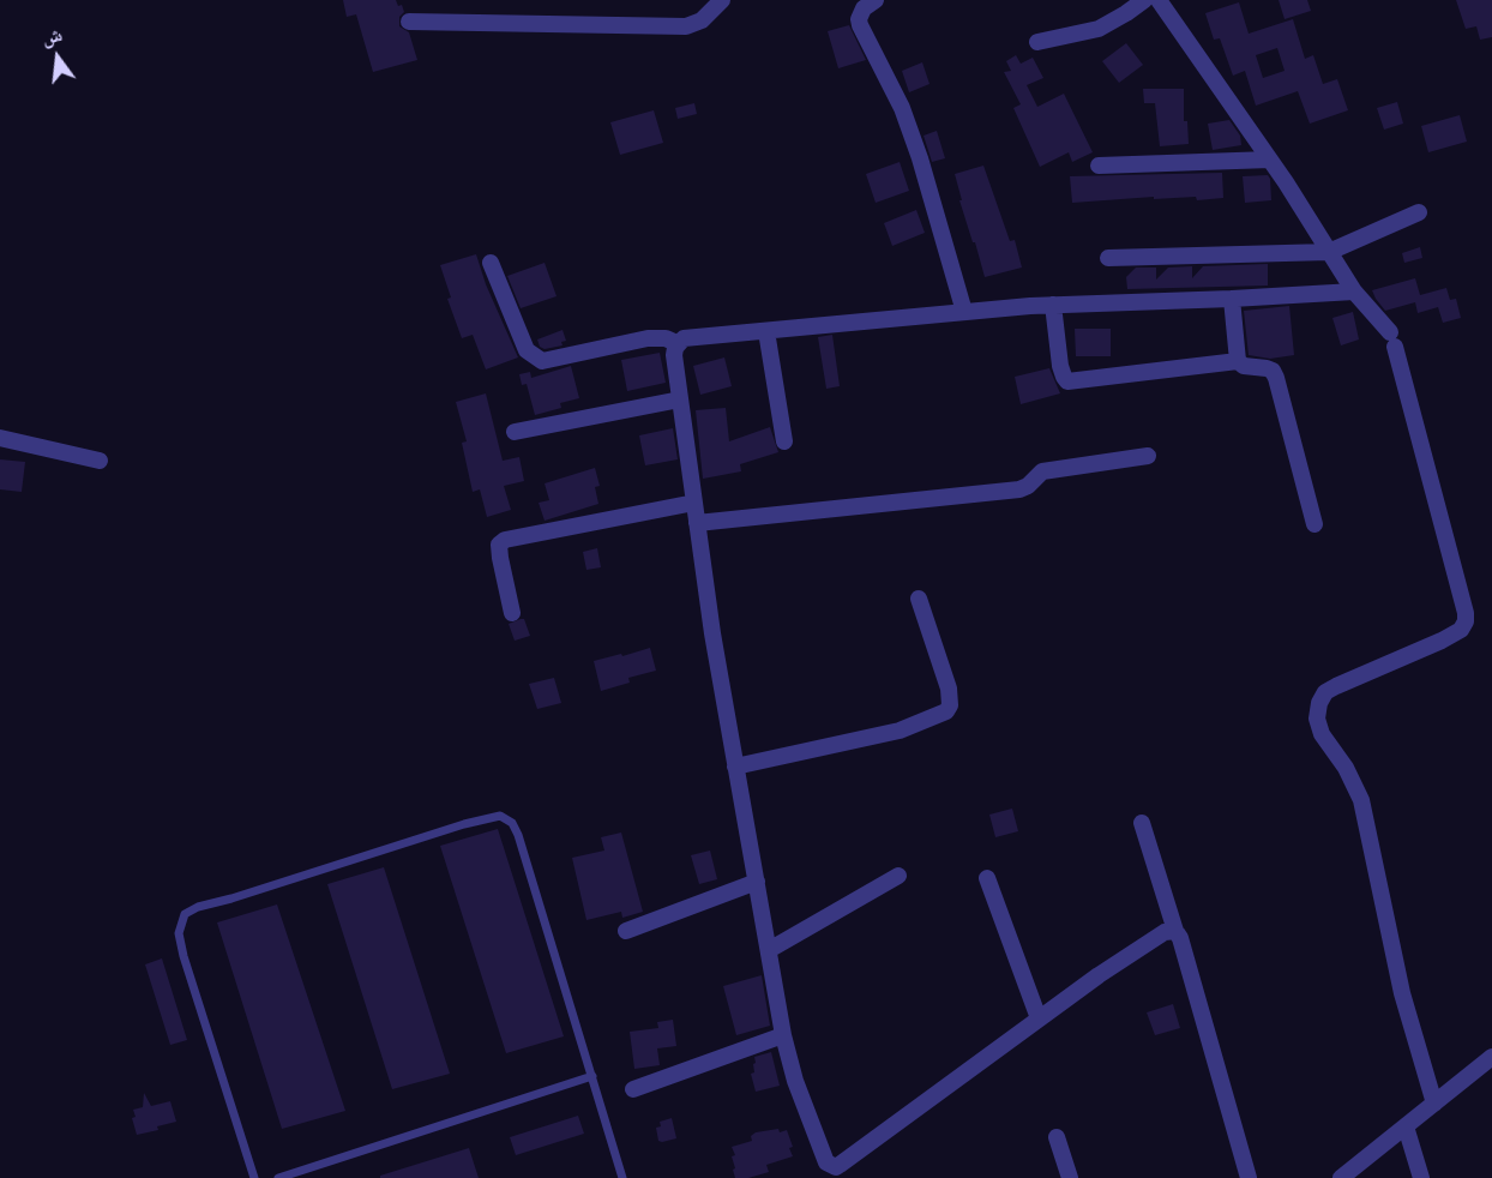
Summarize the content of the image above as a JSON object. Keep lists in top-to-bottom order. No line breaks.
{"north":"top"}
